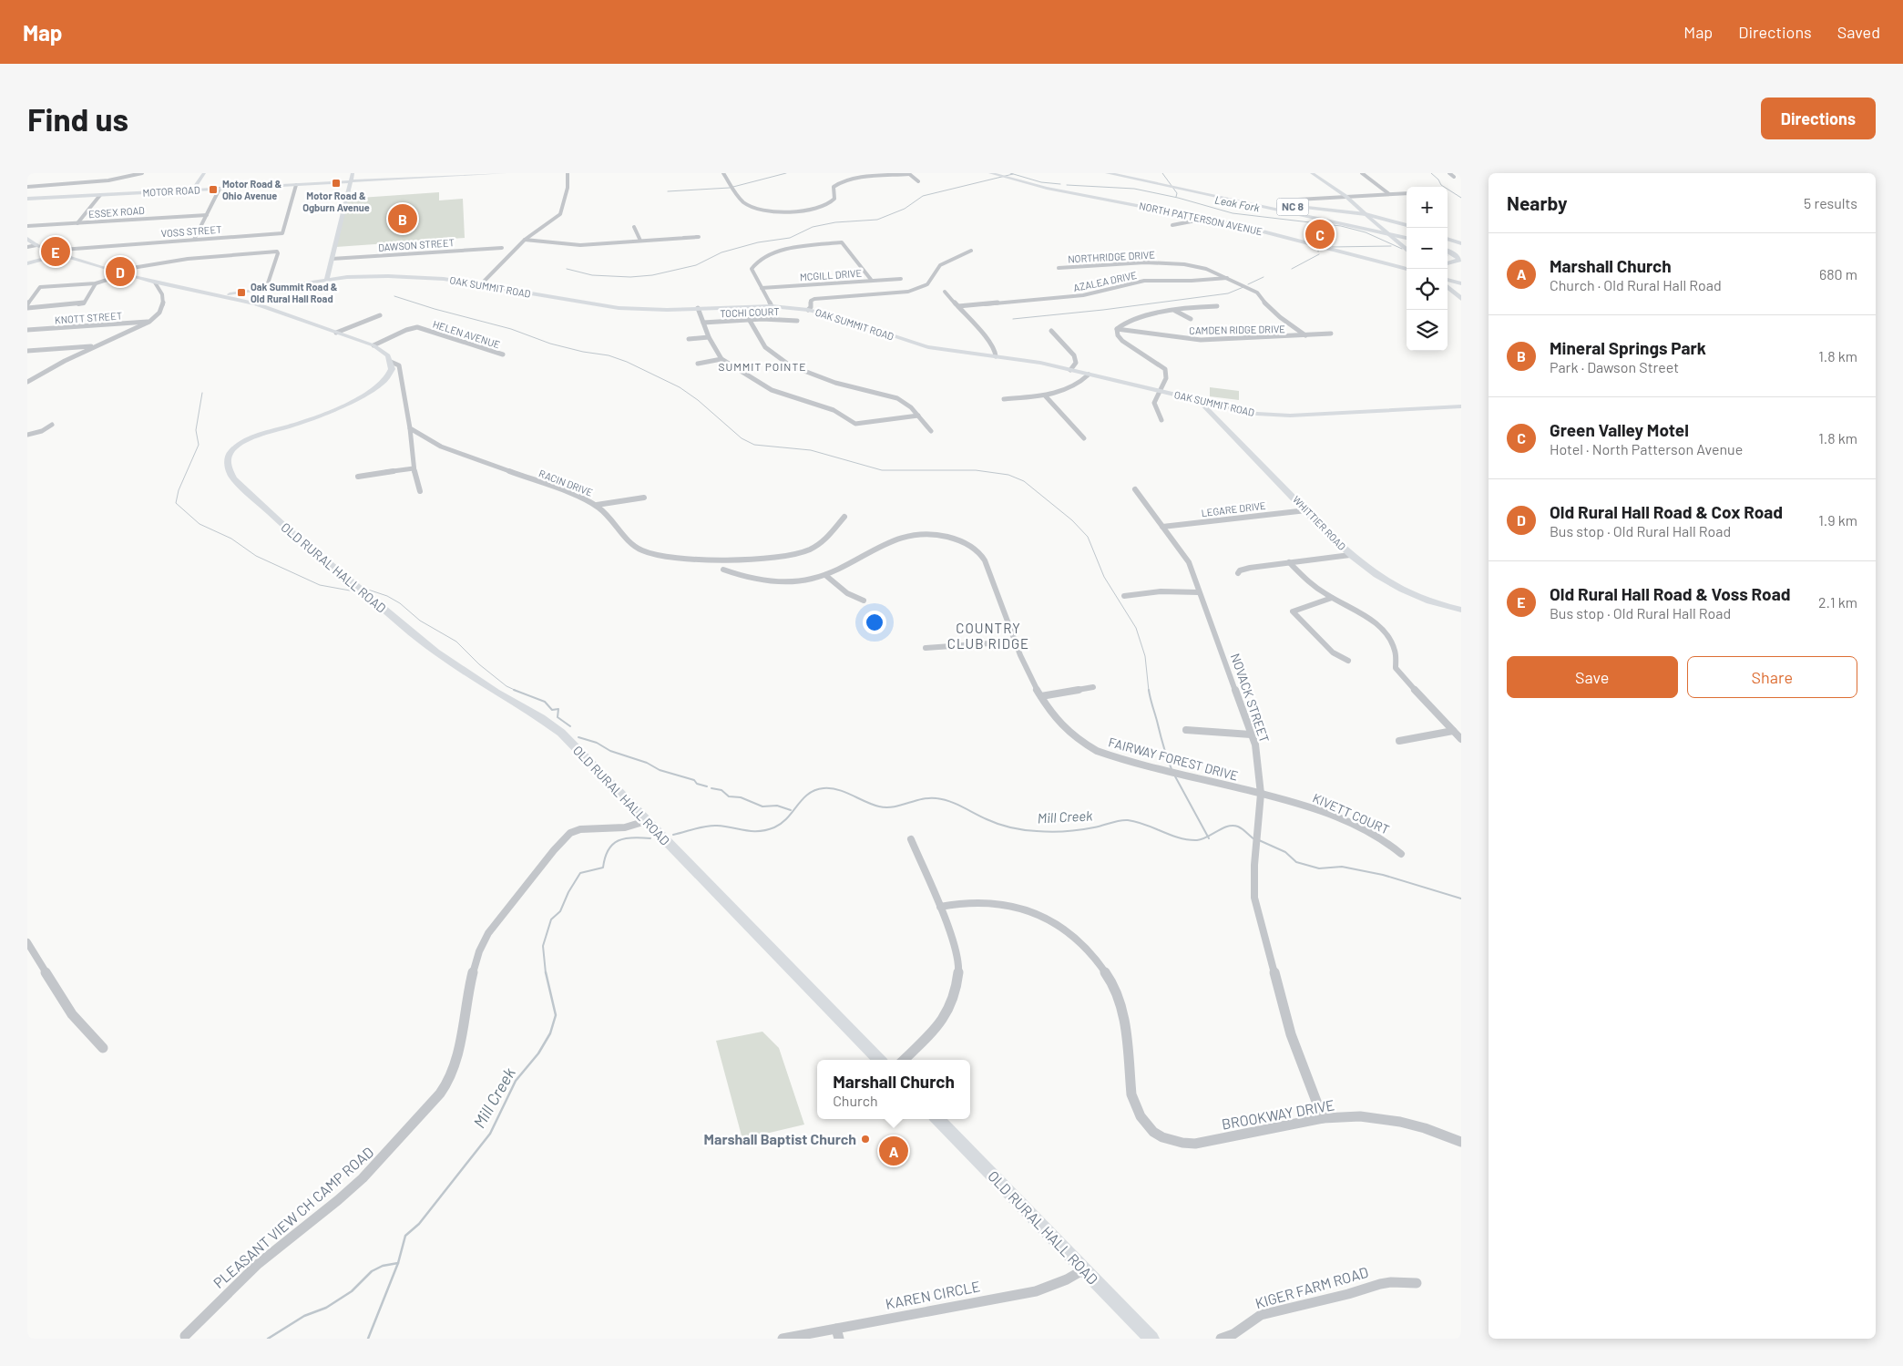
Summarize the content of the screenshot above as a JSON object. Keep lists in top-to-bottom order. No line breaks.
{"streets":{"highway":["NC 8"],"street":["MOTOR ROAD","ESSEX ROAD","NORTH PATTERSON AVENUE","VOSS STREET","DAWSON STREET","NORTHRIDGE DRIVE","MCGILL DRIVE","AZALEA DRIVE","OAK SUMMIT ROAD","TOCHI COURT","KNOTT STREET","CAMDEN RIDGE DRIVE","HELEN AVENUE","RACIN DRIVE","LEGARE DRIVE","WHITTIER ROAD","OLD RURAL HALL ROAD","NOVACK STREET","FAIRWAY FOREST DRIVE","KIVETT COURT","BROOKWAY DRIVE","PLEASANT VIEW CH CAMP ROAD","KIGER FARM ROAD","KAREN CIRCLE"]},"crossings":[["MOTOR ROAD","VOSS STREET"],["NORTHRIDGE DRIVE","AZALEA DRIVE"],["NORTHRIDGE DRIVE","CAMDEN RIDGE DRIVE"],["OAK SUMMIT ROAD","WHITTIER ROAD"],["LEGARE DRIVE","WHITTIER ROAD"],["LEGARE DRIVE","NOVACK STREET"],["OLD RURAL HALL ROAD","PLEASANT VIEW CH CAMP ROAD"],["OLD RURAL HALL ROAD","KAREN CIRCLE"],["NOVACK STREET","FAIRWAY FOREST DRIVE"],["NOVACK STREET","KIVETT COURT"],["NOVACK STREET","BROOKWAY DRIVE"],["FAIRWAY FOREST DRIVE","KIVETT COURT"]],"districts":["SUMMIT POINTE","COUNTRY CLUB RIDGE"],"water":["Leak Fork","Mill Creek"],"places":{"transit":["Motor Road & Ogburn Avenue","Motor Road & Ohio Avenue","Oak Summit Road & Old Rural Hall Road"],"other":["Marshall Baptist Church"]},"page":{"header":"Map","nav":["Map","Directions","Saved"],"buttons":["Directions",["Save","Share"]],"title":"Find us","heading":["Nearby","5 results"],"map_buttons":["+","−"],"pins":["B","C","E","D","A"],"list":[{"mark":"A","name":"Marshall Church","note":"Church · Old Rural Hall Road","value":"680 m"},{"mark":"B","name":"Mineral Springs Park","note":"Park · Dawson Street","value":"1.8 km"},{"mark":"C","name":"Green Valley Motel","note":"Hotel · North Patterson Avenue","value":"1.8 km"},{"mark":"D","name":"Old Rural Hall Road & Cox Road","note":"Bus stop · Old Rural Hall Road","value":"1.9 km"},{"mark":"E","name":"Old Rural Hall Road & Voss Road","note":"Bus stop · Old Rural Hall Road","value":"2.1 km"}],"popup":["Marshall Church","Church"]}}
